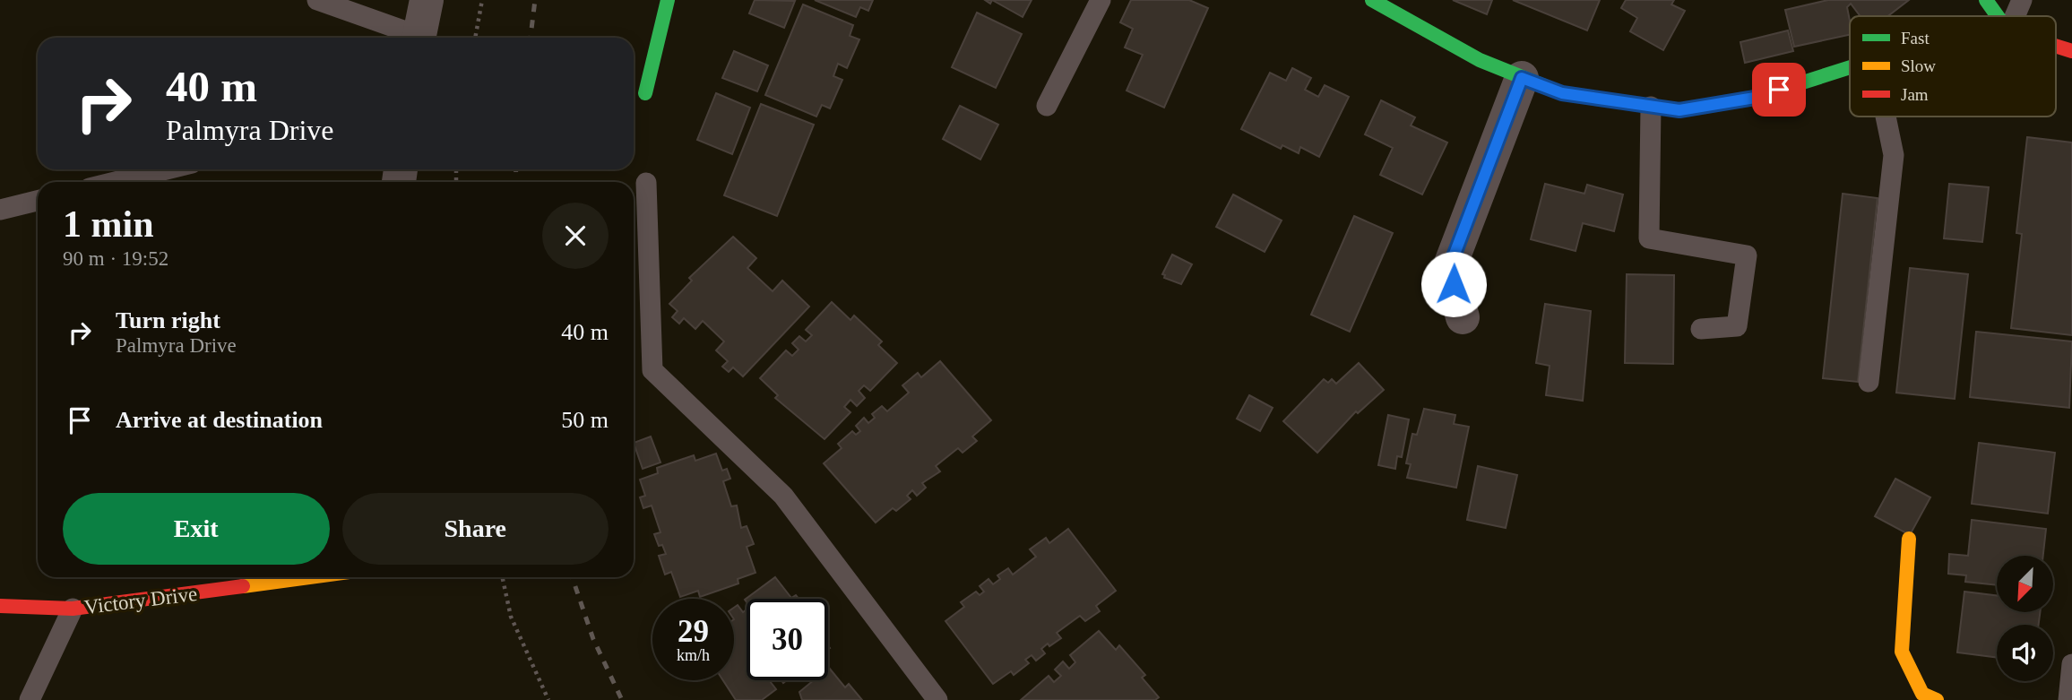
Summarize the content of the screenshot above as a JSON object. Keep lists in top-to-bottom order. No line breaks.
{"streets":{"street":["Victory Drive"]},"legend":["Fast","Slow","Jam"],"north":"bottom left","page":{"turn":["40 m","Palmyra Drive"],"heading":["1 min","90 m · 19:52"],"list":[{"name":"Turn right","note":"Palmyra Drive","value":"40 m"},{"name":"Arrive at destination","value":"50 m"}],"buttons":["Exit","Share"],"speed":"29 km/h","limit":"30"}}
